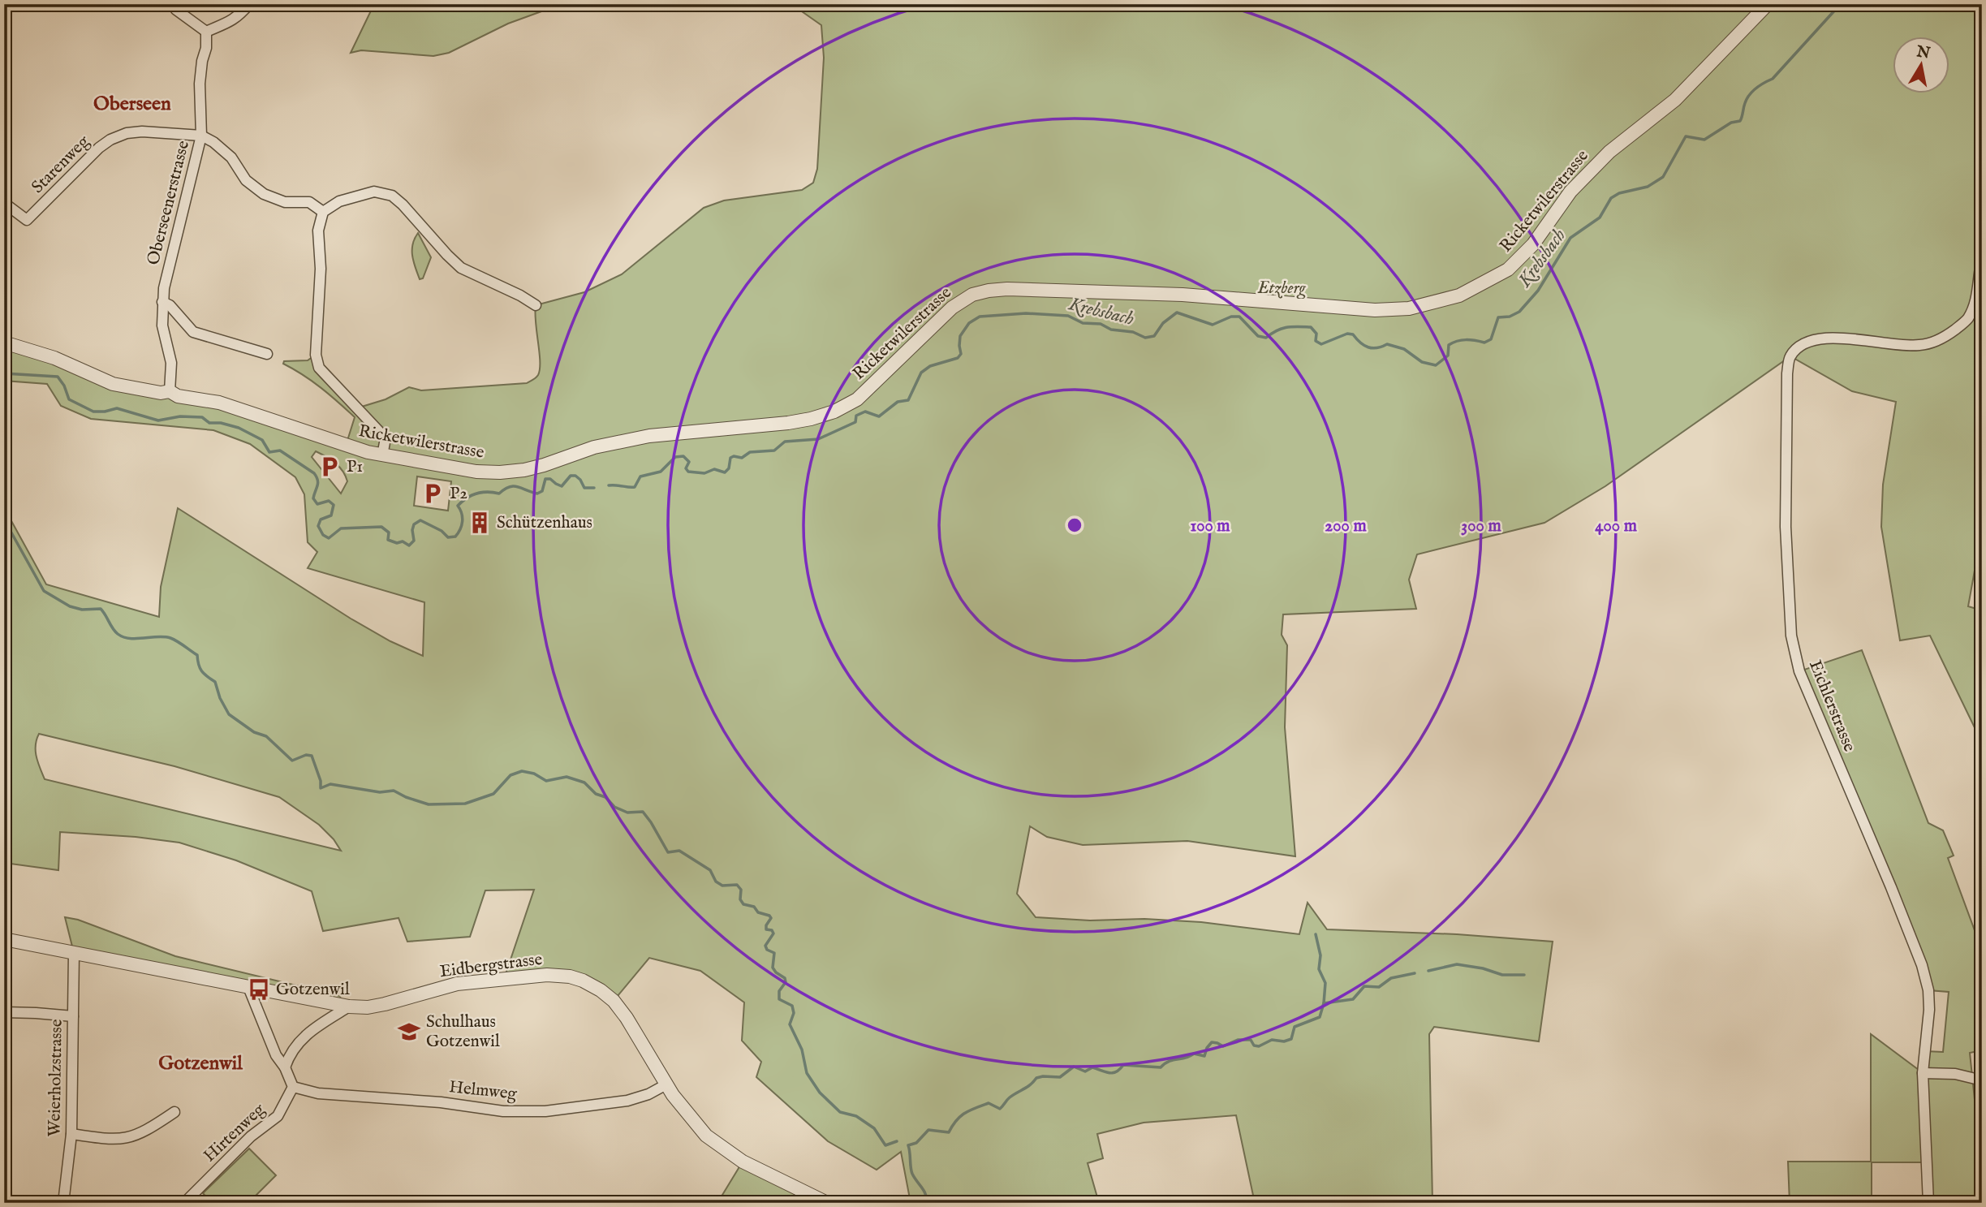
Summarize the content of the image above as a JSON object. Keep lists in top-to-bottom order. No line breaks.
{"streets":{"street":["Starenweg","Ricketwilerstrasse","Oberseenerstrasse","Eichlerstrasse","Eidbergstrasse","Weierholzstrasse","Helmweg","Hirtenweg"]},"crossings":[["Starenweg","Oberseenerstrasse"],["Ricketwilerstrasse","Oberseenerstrasse"],["Eidbergstrasse","Weierholzstrasse"],["Eidbergstrasse","Helmweg"],["Helmweg","Hirtenweg"]],"districts":["Oberseen","Gotzenwil"],"water":["Krebsbach"],"parks":["Etzberg"],"places":{"parking":["P1","P2"],"building":["Schützenhaus"],"bus stop":["Gotzenwil"],"school or university":["Schulhaus Gotzenwil"]},"north":"top","rings":["100 m","200 m","300 m","400 m"]}
